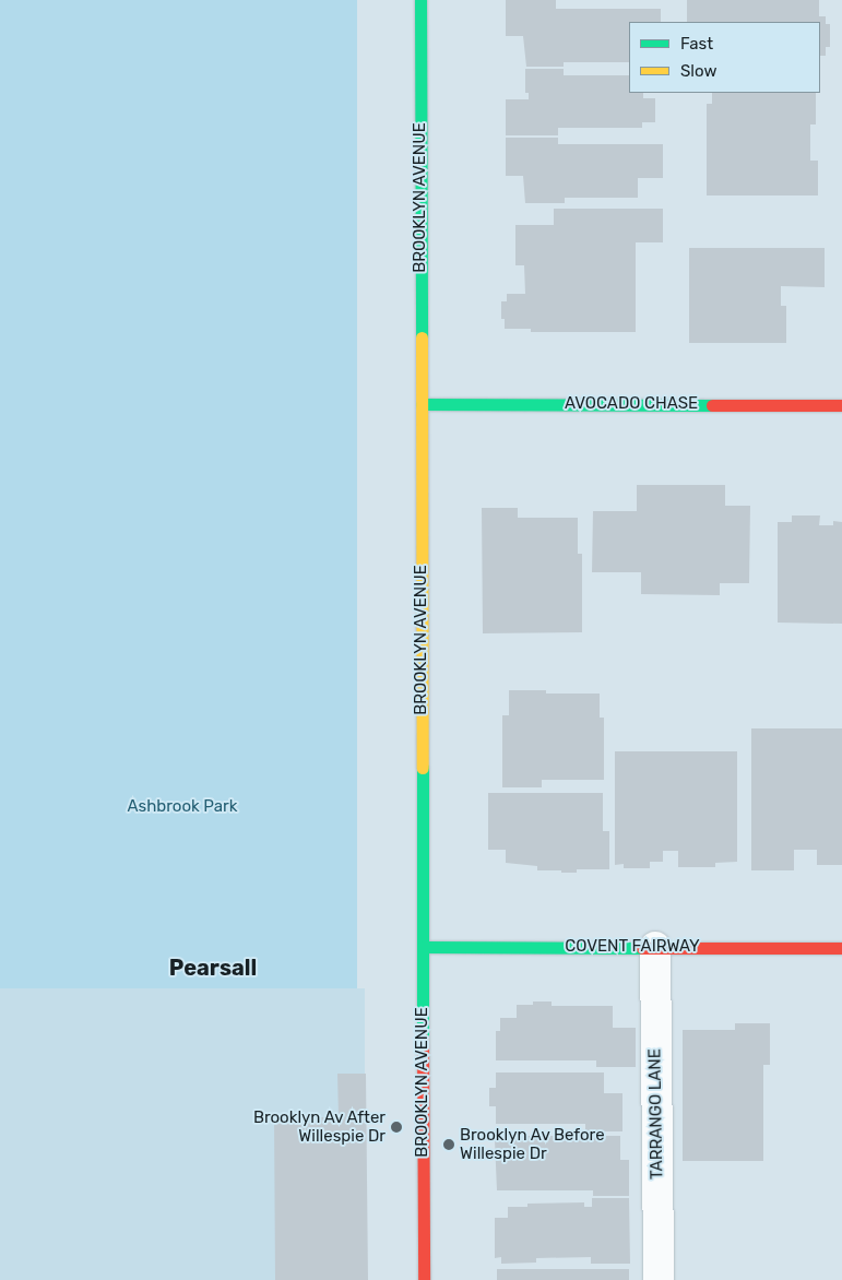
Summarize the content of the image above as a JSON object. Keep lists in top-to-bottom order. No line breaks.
{"streets":{"street":["BROOKLYN AVENUE","AVOCADO CHASE","COVENT FAIRWAY","TARRANGO LANE"]},"crossings":[["BROOKLYN AVENUE","AVOCADO CHASE"],["BROOKLYN AVENUE","COVENT FAIRWAY"],["COVENT FAIRWAY","TARRANGO LANE"]],"districts":["Pearsall"],"parks":["Ashbrook Park"],"places":["Brooklyn Av After Willespie Dr","Brooklyn Av Before Willespie Dr"],"legend":["Fast","Slow"]}
